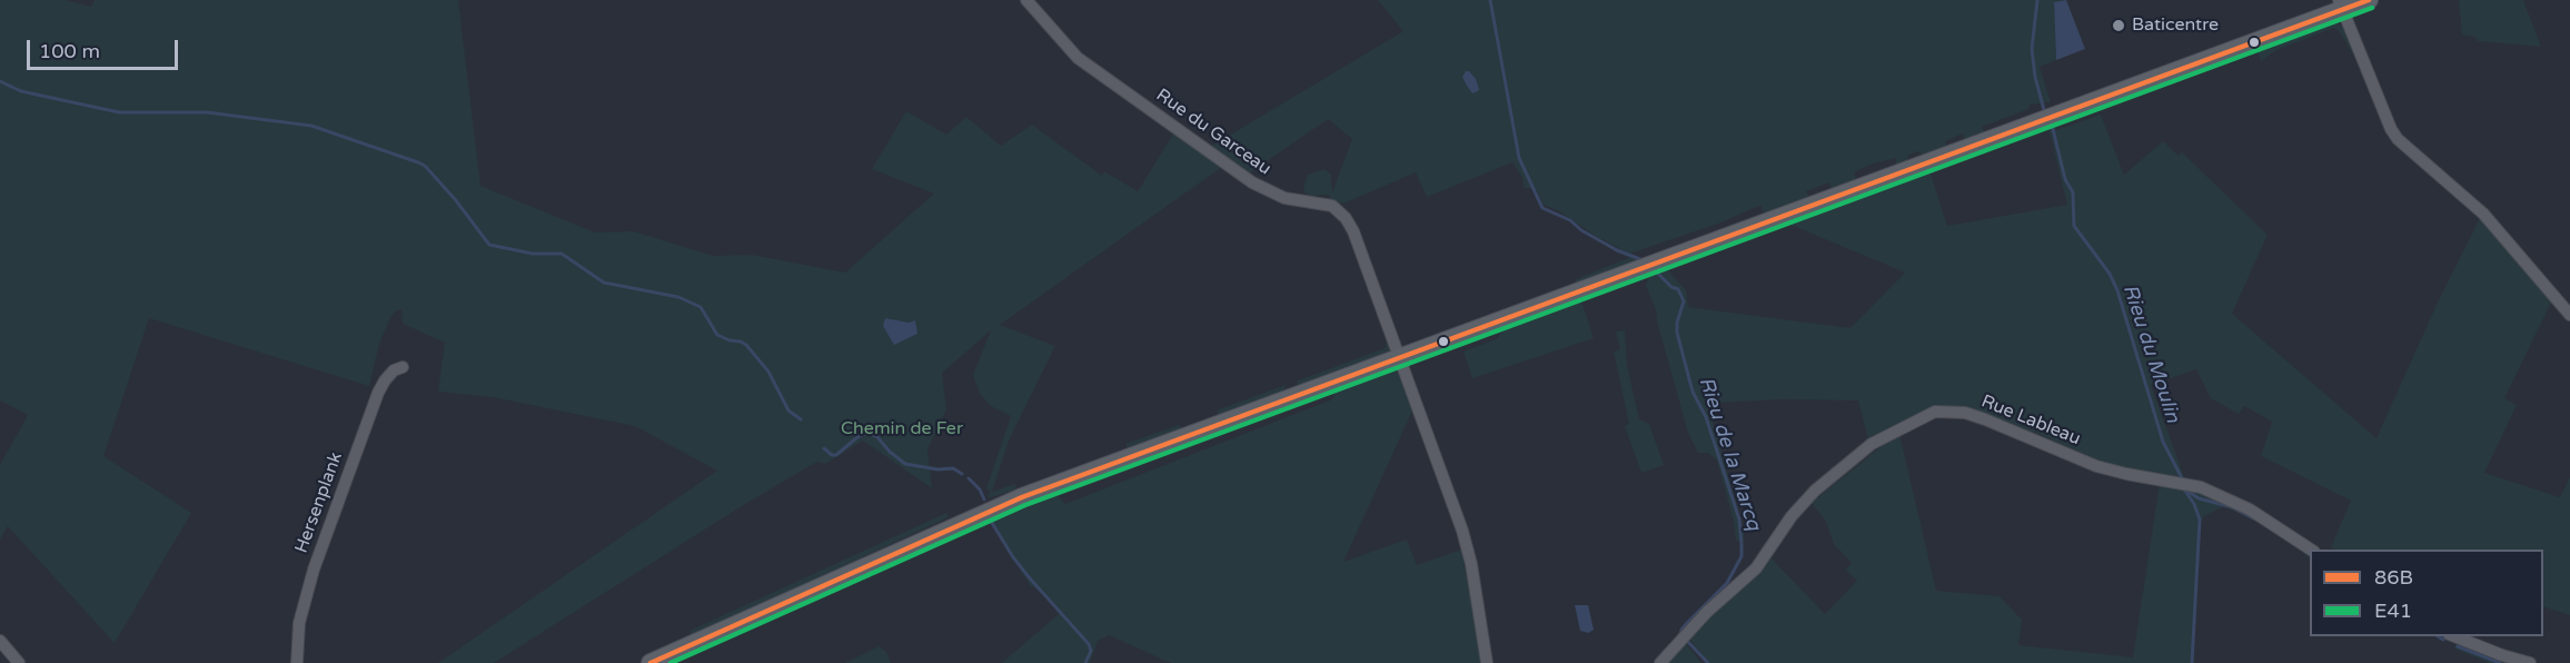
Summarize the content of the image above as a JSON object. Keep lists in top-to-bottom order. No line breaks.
{"streets":{"street":["Rue du Garceau","Rue Lableau","Hersenplank"]},"water":["Rieu du Moulin","Rieu de la Marcq"],"parks":["Chemin de Fer"],"places":["Baticentre"],"lines":["transit line 86B","transit line E41"],"legend":["86B","E41"],"scale_bar":"100 m"}
